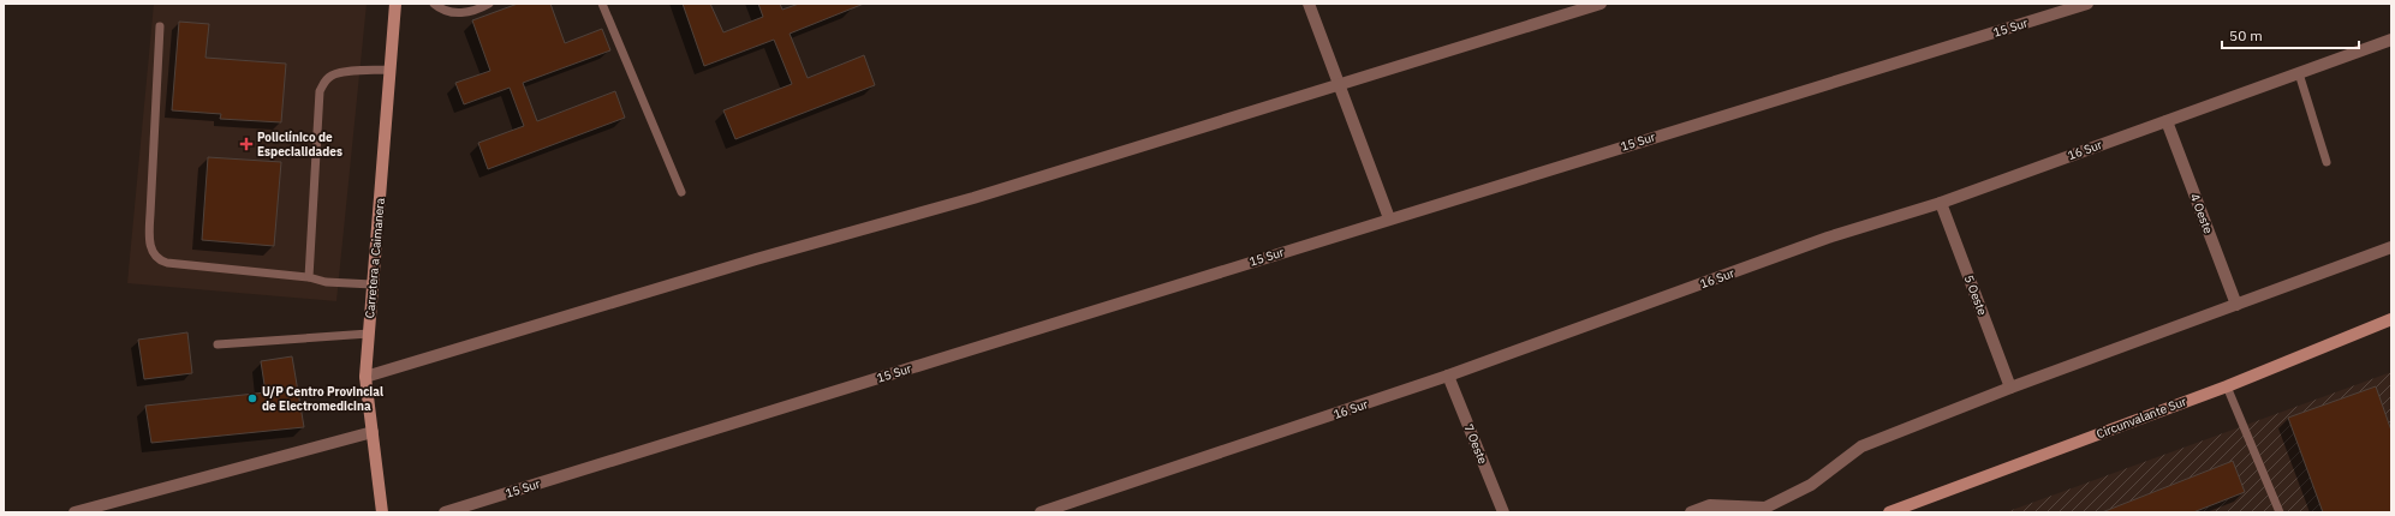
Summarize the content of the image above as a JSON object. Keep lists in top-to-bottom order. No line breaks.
{"streets":{"main road":["Carretera a Caimanera","Circunvalante Sur"],"street":["15 Sur","16 Sur","4 Oeste","5 Oeste","7 Oeste"]},"crossings":[["16 Sur","4 Oeste"],["16 Sur","5 Oeste"],["16 Sur","7 Oeste"]],"places":{"health":["Policlínico de Especialidades"],"other":["U/P Centro Provincial de Electromedicina"]},"scale_bar":"50 m"}
